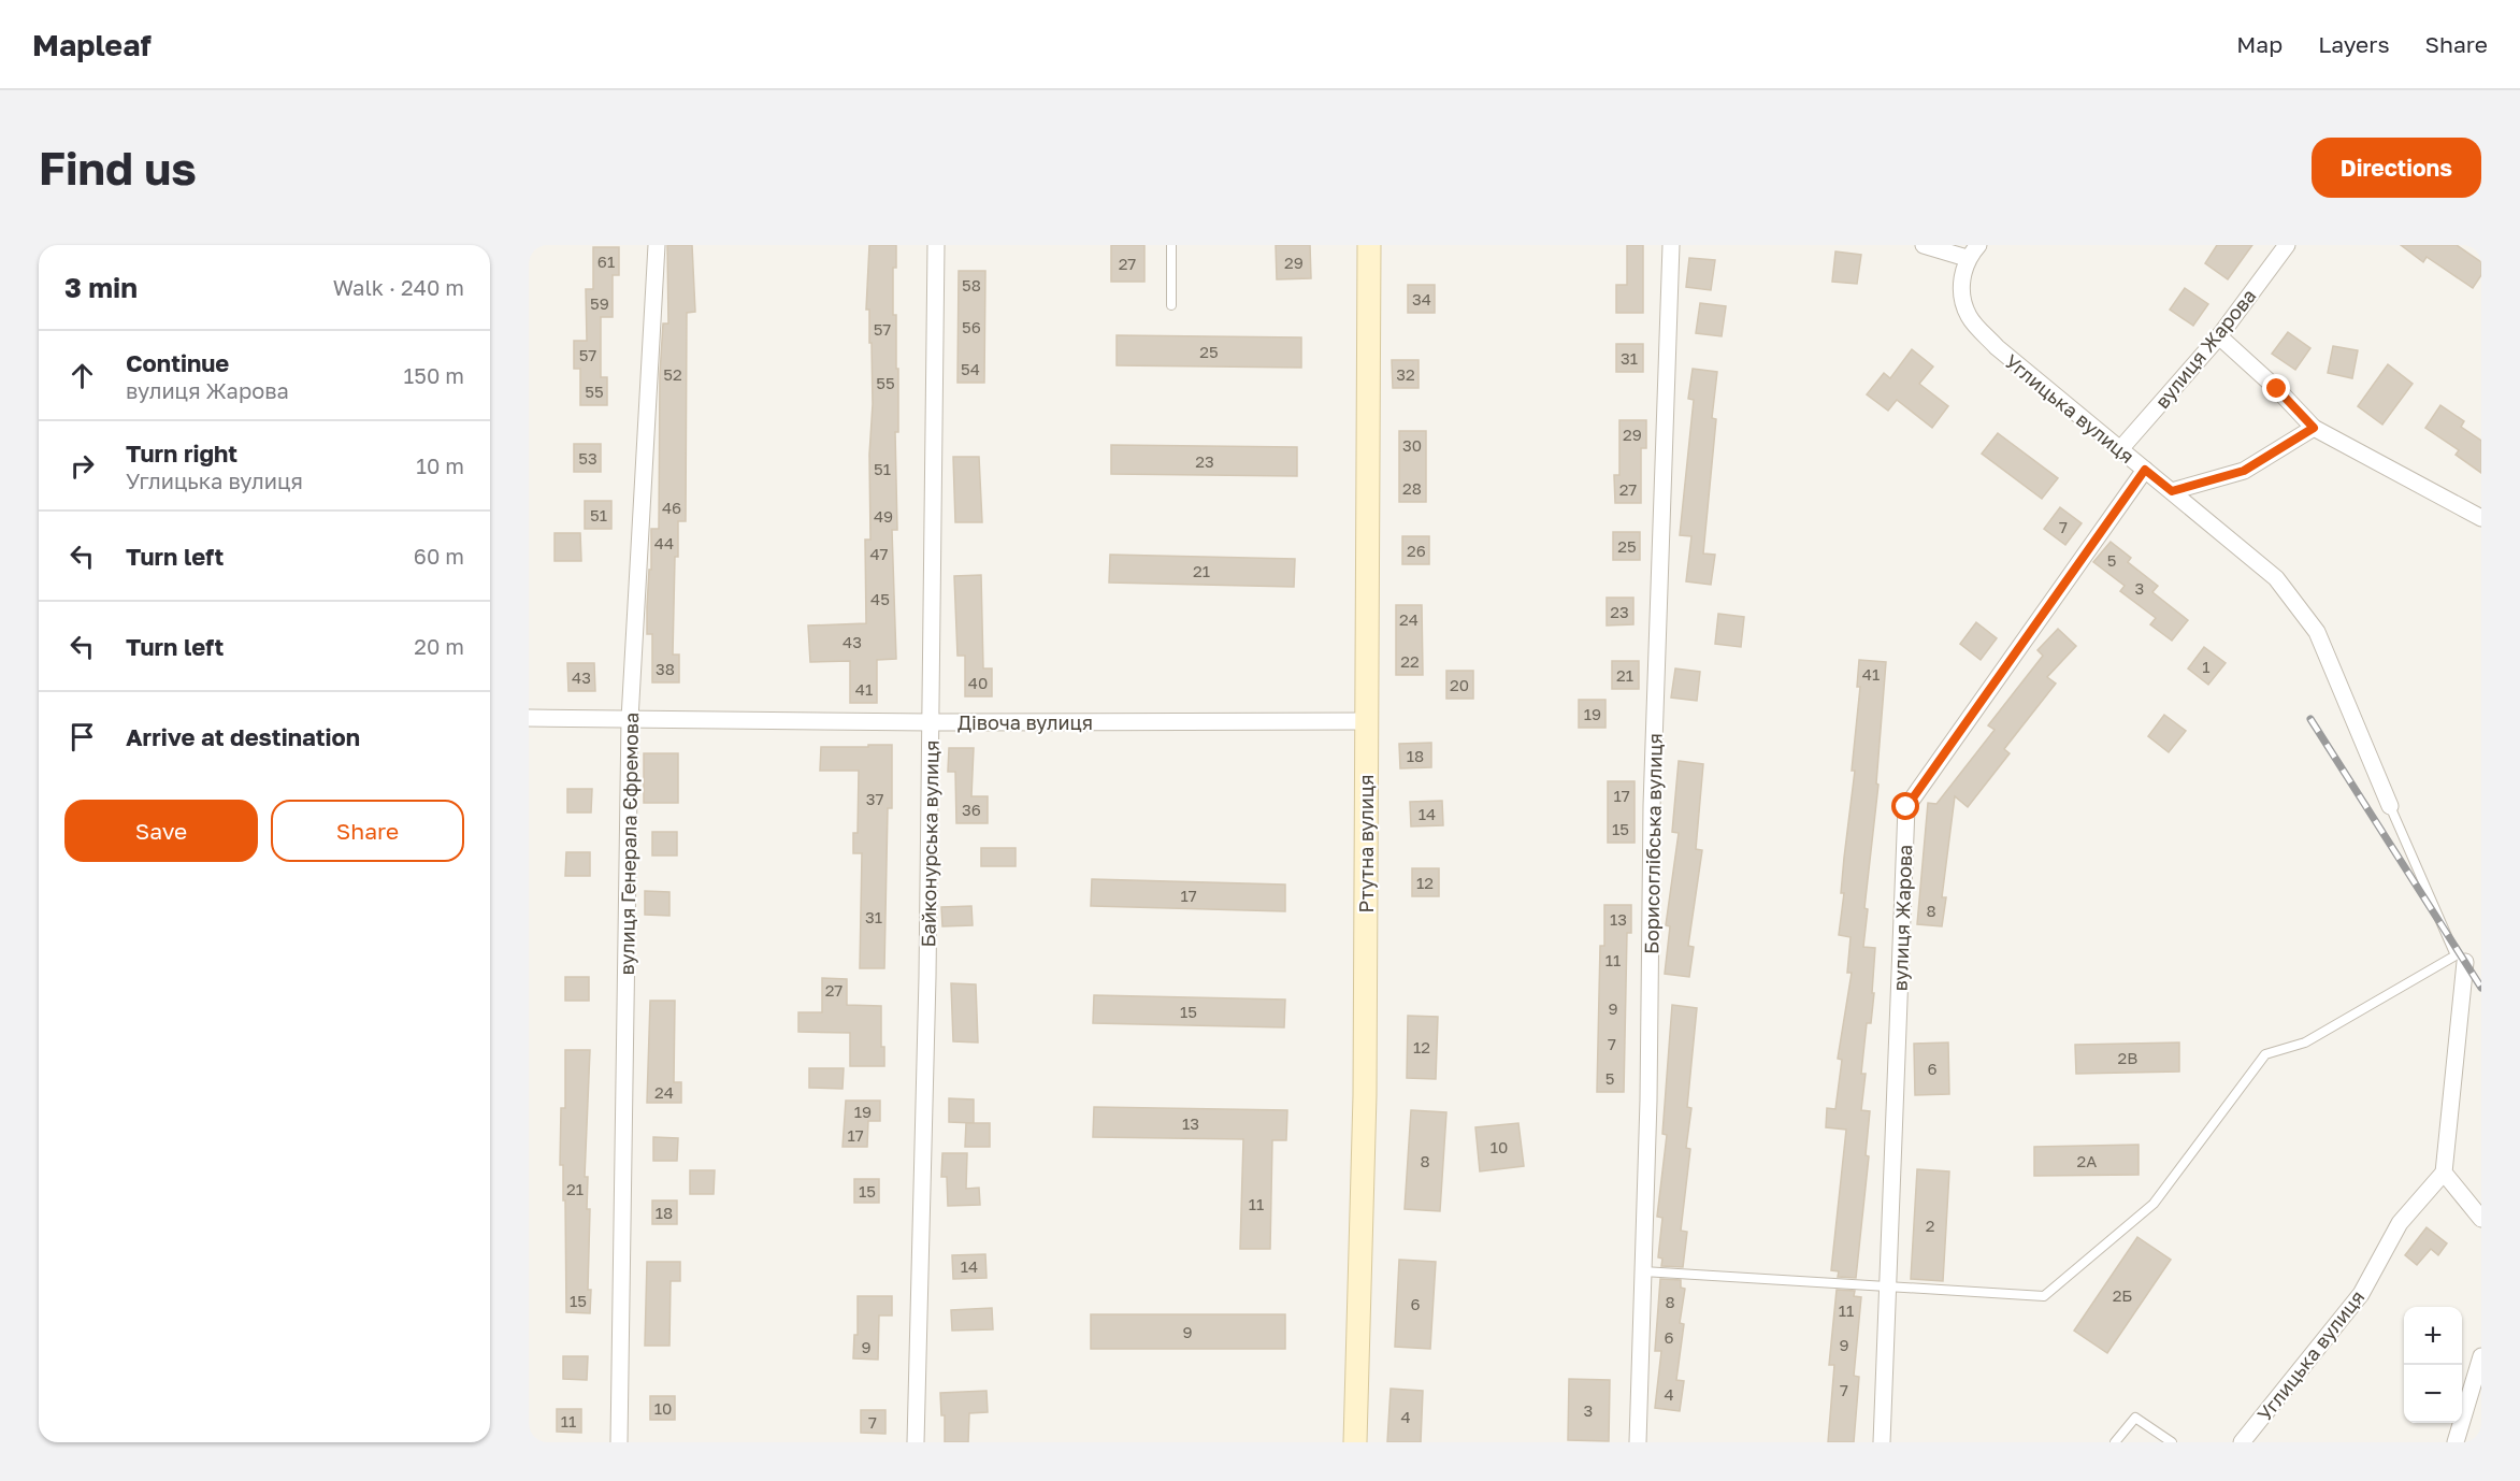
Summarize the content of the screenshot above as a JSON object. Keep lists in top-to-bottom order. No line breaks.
{"streets":{"main road":["Ртутна вулиця"],"street":["вулиця Жарова","Углицька вулиця","Дівоча вулиця","вулиця Генерала Єфремова","Байконурська вулиця","Борисоглібська вулиця"]},"crossings":[["вулиця Жарова","Углицька вулиця"],["Дівоча вулиця","вулиця Генерала Єфремова"],["Дівоча вулиця","Байконурська вулиця"],["Дівоча вулиця","Ртутна вулиця"]],"house_numbers":["61","29","27","58","34","59","56","57","25","57","31","54","52","32","55","55","29","30","53","23","51","28","27","46","51","49","7","44","25","26","47","5","21","3","45","23","24","43","22","1","38","41","21","43","40","20","41","19","18","17","37","36","14","15","12","17","8","31","13","11","27","9","15","7","12","2В","6","5","24","19","13","17","10","8","2А","21","15","11","18","2","14","2Б","15","8","6","11","9","6","9","9","7","4","10","3","4","11","7"],"page":{"header":"Mapleaf","nav":["Map","Layers","Share"],"buttons":["Directions",["Save","Share"]],"title":"Find us","heading":["3 min","Walk · 240 m"],"list":[["Continue","вулиця Жарова","150 m"],["Turn right","Углицька вулиця","10 m"],["Turn left","60 m"],["Turn left","20 m"],"Arrive at destination"],"map_buttons":["+","−"]}}
